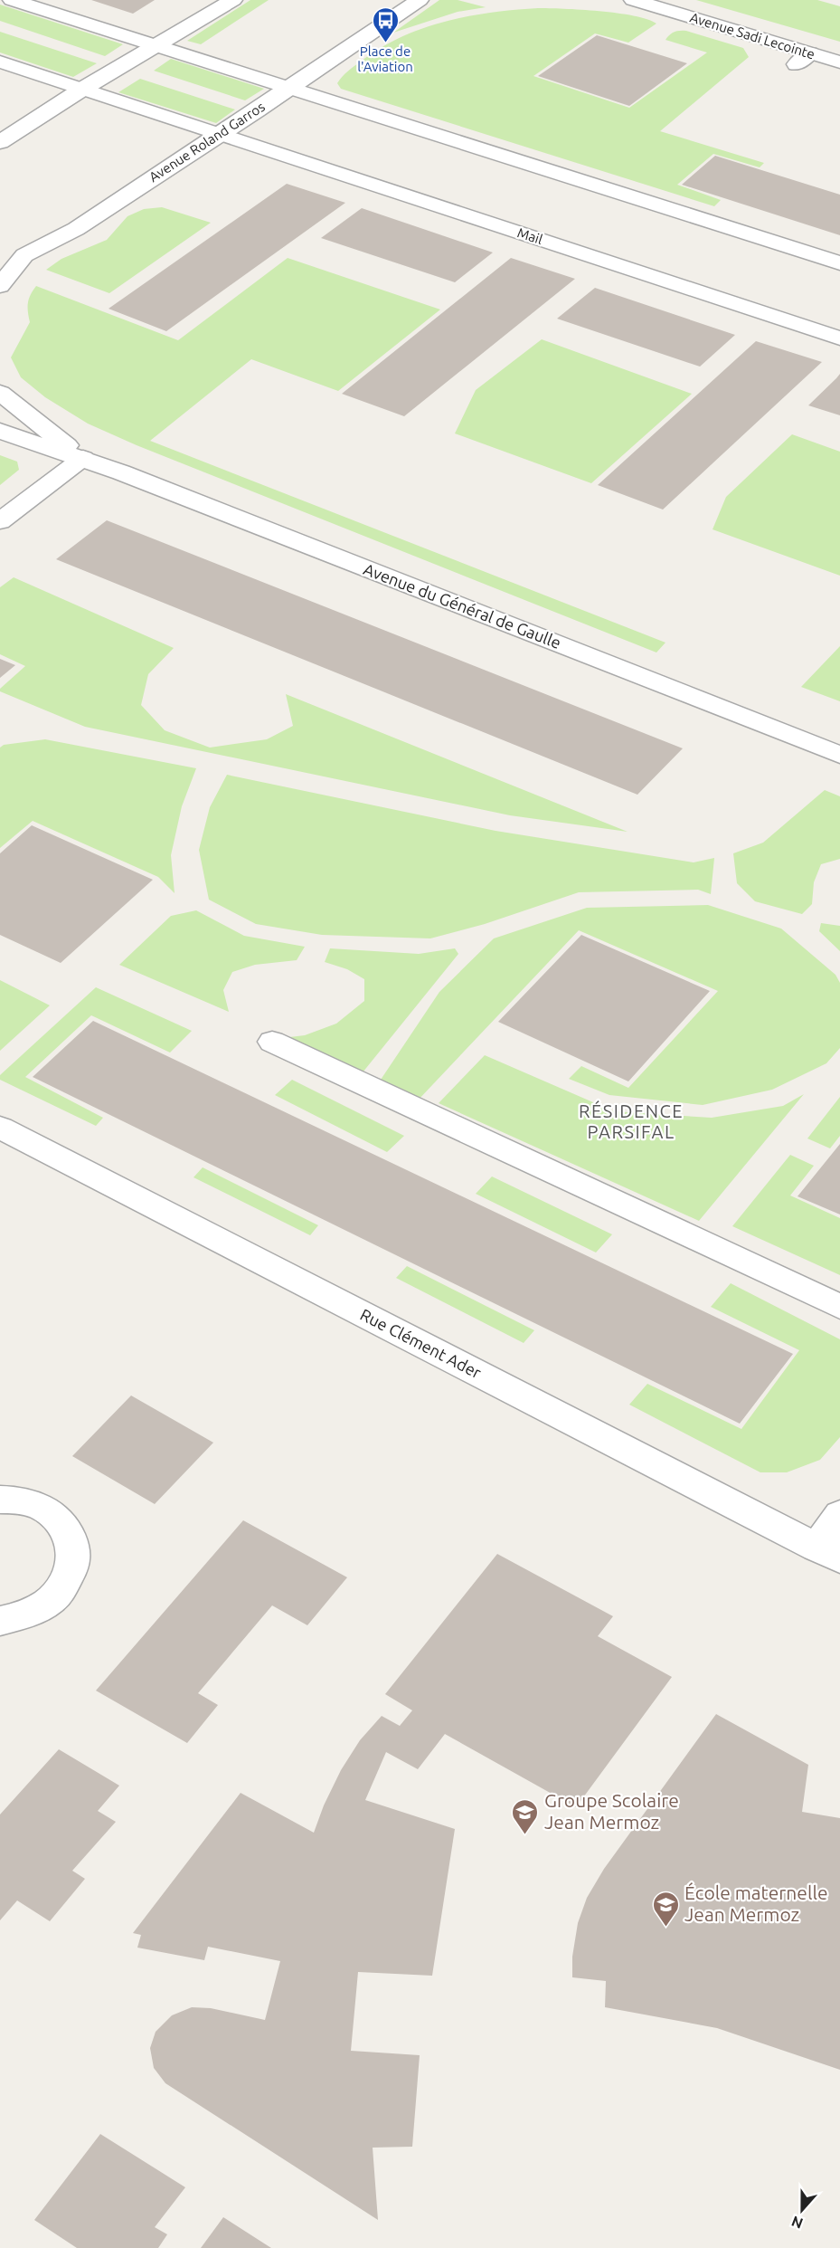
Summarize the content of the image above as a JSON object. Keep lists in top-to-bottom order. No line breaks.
{"streets":{"street":["Avenue Sadi Lecointe","Avenue Roland Garros","Mail","Avenue du Général de Gaulle","Rue Clément Ader"]},"crossings":[["Avenue Roland Garros","Mail"]],"districts":["RÉSIDENCE PARSIFAL"],"places":{"bus stop":["Place de l'Aviation"],"school or university":["Groupe Scolaire Jean Mermoz","École maternelle Jean Mermoz"]},"north":"bottom"}
